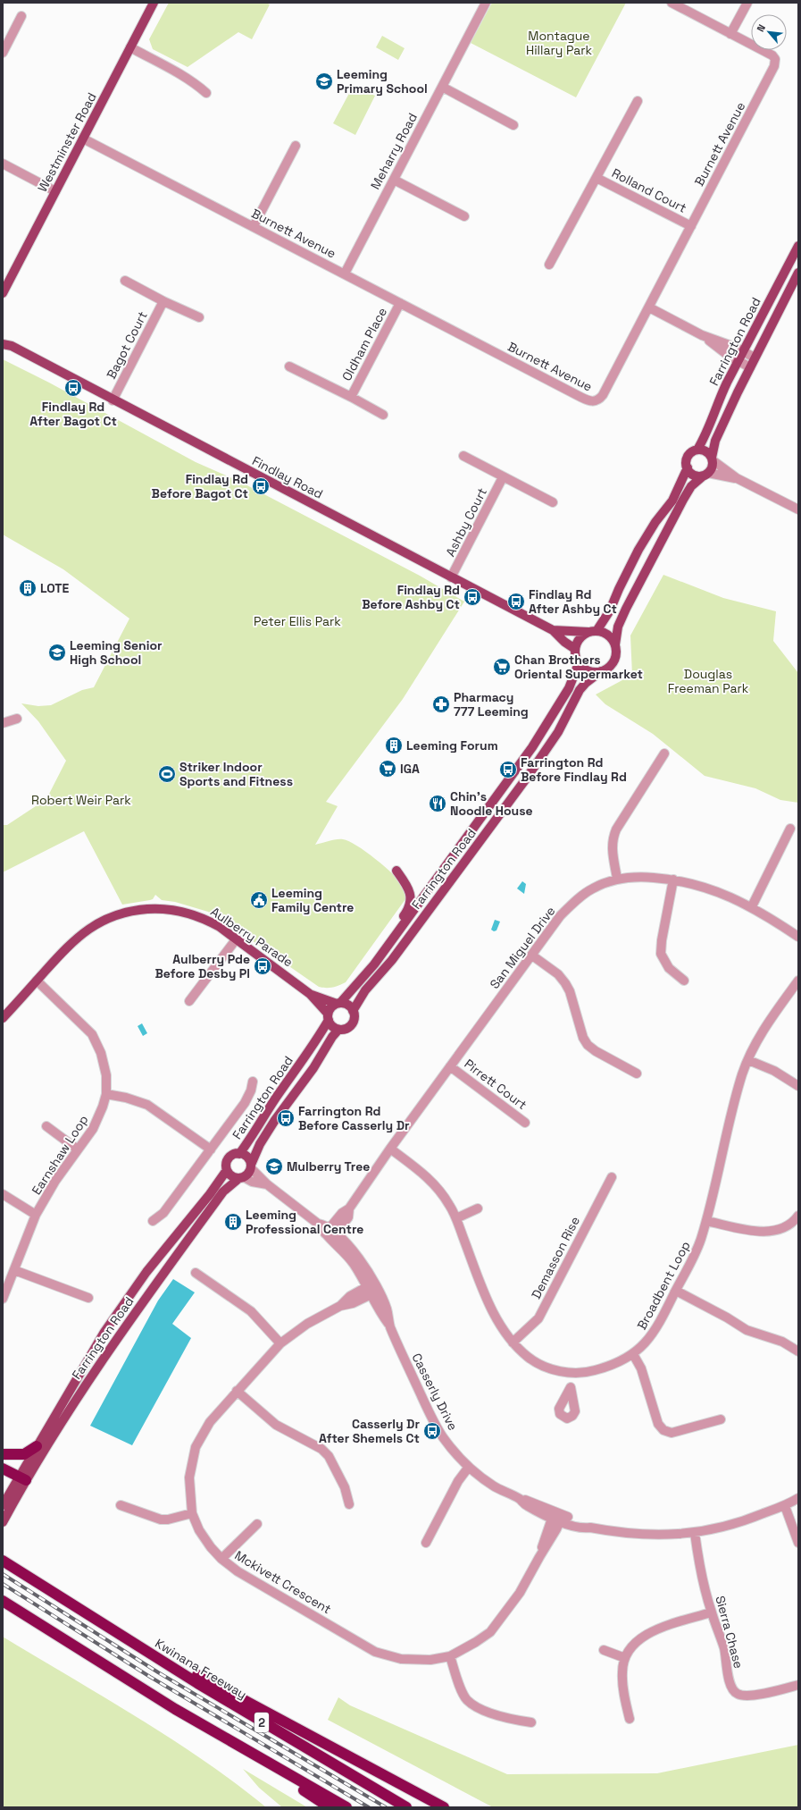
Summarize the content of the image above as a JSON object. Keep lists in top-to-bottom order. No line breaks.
{"streets":{"highway":["Kwinana Freeway","2"],"main road":["Westminster Road","Farrington Road","Findlay Road","Aulberry Parade"],"street":["Burnett Avenue","Meharry Road","Rolland Court","Oldham Place","Bagot Court","Ashby Court","San Miguel Drive","Pirrett Court","Earnshaw Loop","Demasson Rise","Broadbent Loop","Casserly Drive","Mckivett Crescent","Sierra Chase"]},"crossings":[["Westminster Road","Burnett Avenue"],["Burnett Avenue","Meharry Road"],["Burnett Avenue","Rolland Court"],["Burnett Avenue","Oldham Place"],["Farrington Road","Findlay Road"],["Farrington Road","Aulberry Parade"],["Farrington Road","Casserly Drive"],["Bagot Court","Findlay Road"],["Findlay Road","Ashby Court"],["Aulberry Parade","Earnshaw Loop"],["San Miguel Drive","Pirrett Court"],["San Miguel Drive","Broadbent Loop"],["San Miguel Drive","Casserly Drive"],["Demasson Rise","Broadbent Loop"],["Casserly Drive","Mckivett Crescent"],["Casserly Drive","Sierra Chase"]],"parks":["Montague Hillary Park","Peter Ellis Park","Douglas Freeman Park","Robert Weir Park"],"places":{"school or university":["Leeming Primary School","Leeming Senior High School","Mulberry Tree"],"bus stop":["Findlay Rd After Bagot Ct","Findlay Rd Before Bagot Ct","Findlay Rd Before Ashby Ct","Findlay Rd After Ashby Ct","Farrington Rd Before Findlay Rd","Aulberry Pde Before Desby Pl","Farrington Rd Before Casserly Dr","Casserly Dr After Shemels Ct"],"building":["LOTE","Leeming Forum","Leeming Professional Centre"],"supermarket":["Chan Brothers Oriental Supermarket","IGA"],"pharmacy":["Pharmacy 777 Leeming"],"sports":["Striker Indoor Sports and Fitness"],"restaurant":["Chin's Noodle House"],"public building":["Leeming Family Centre"]},"north":"top left"}
